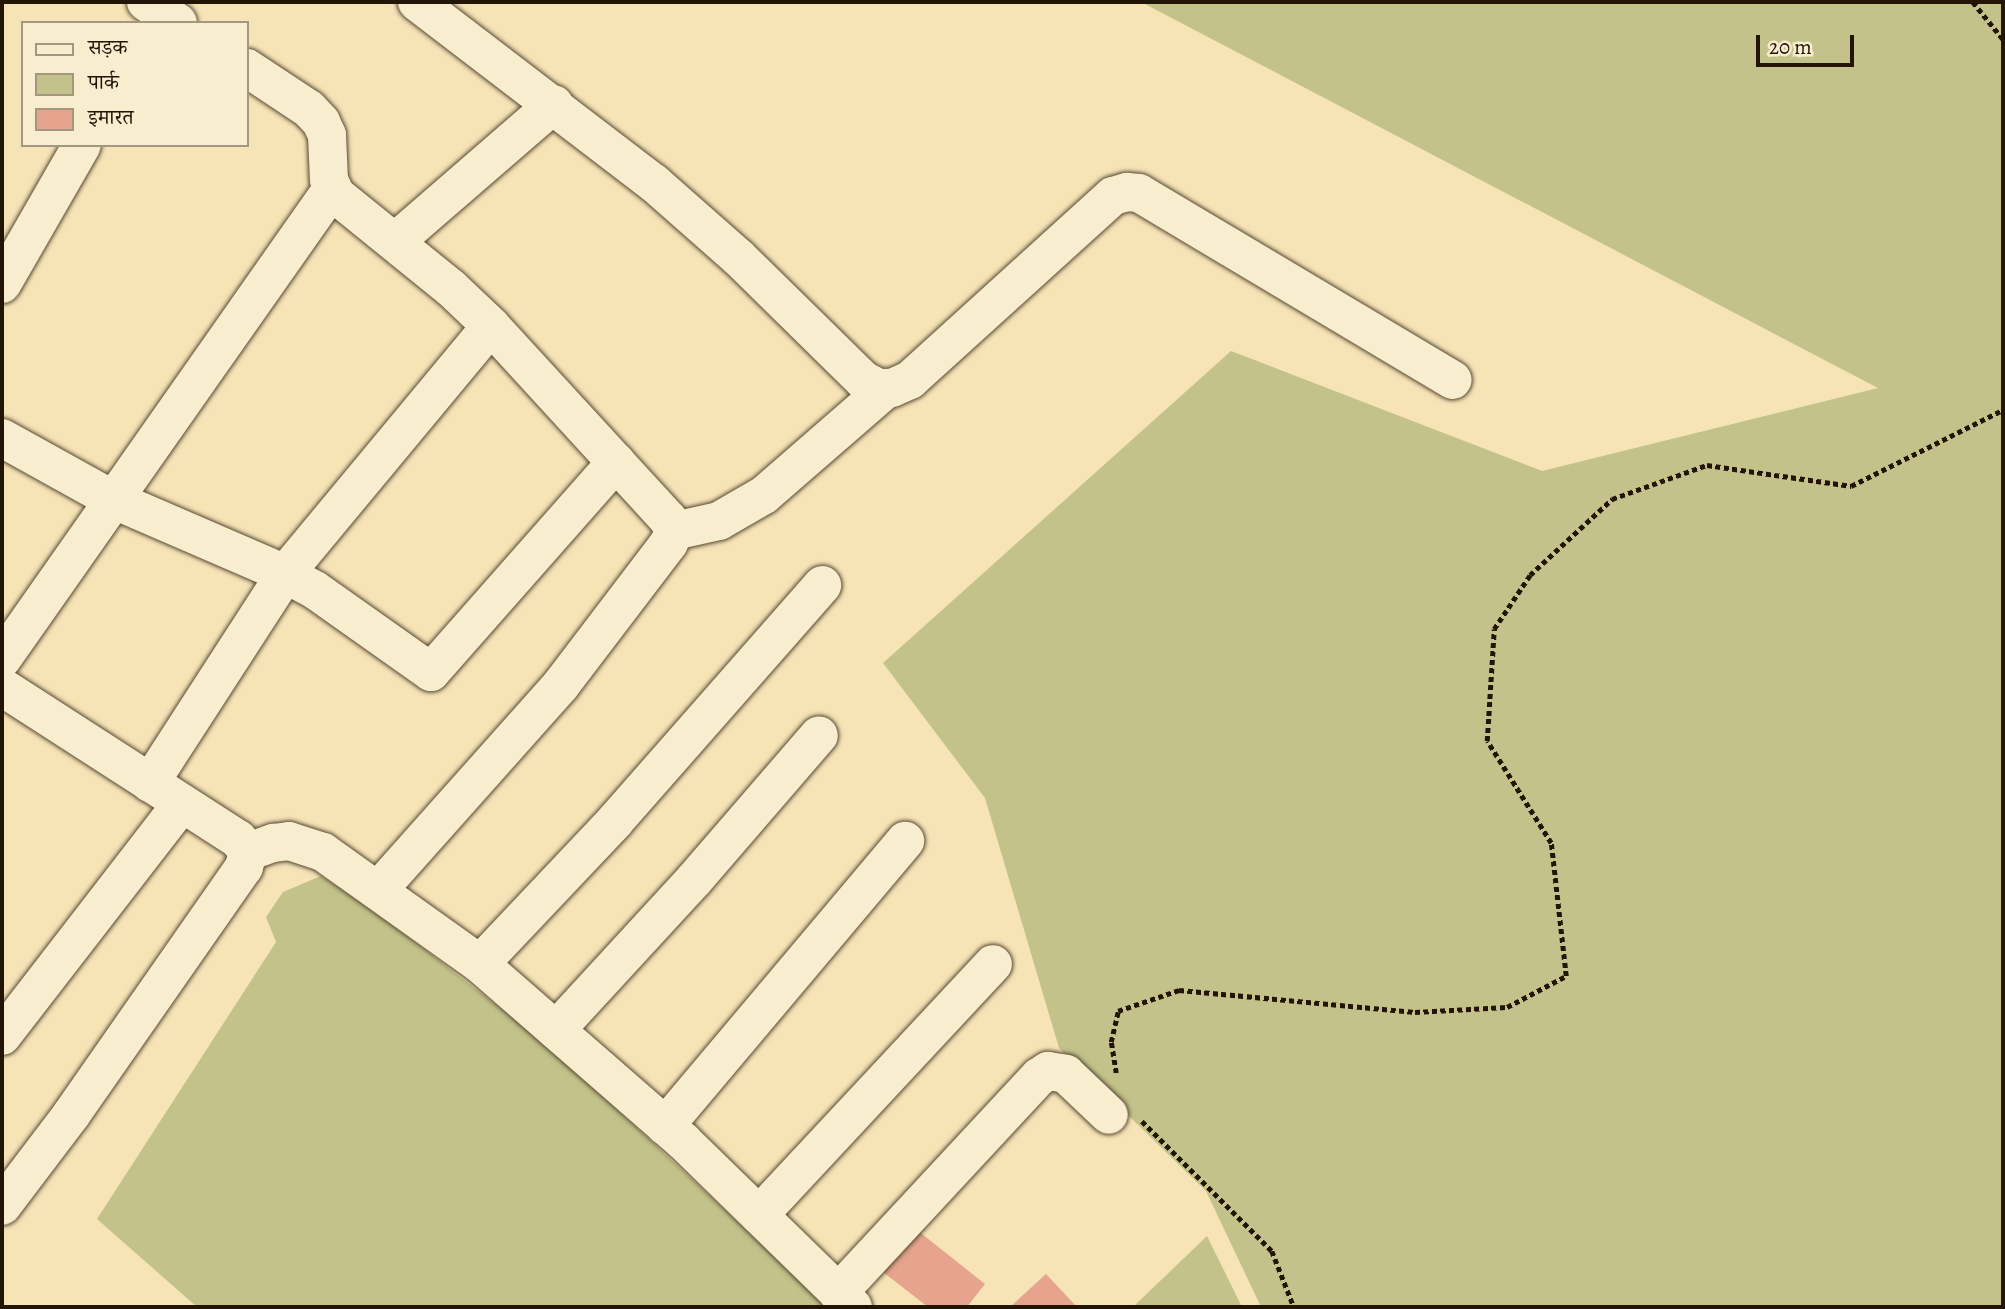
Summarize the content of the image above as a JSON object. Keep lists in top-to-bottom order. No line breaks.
{"legend":["सड़क","पार्क","इमारत"],"scale_bar":"20 m"}
